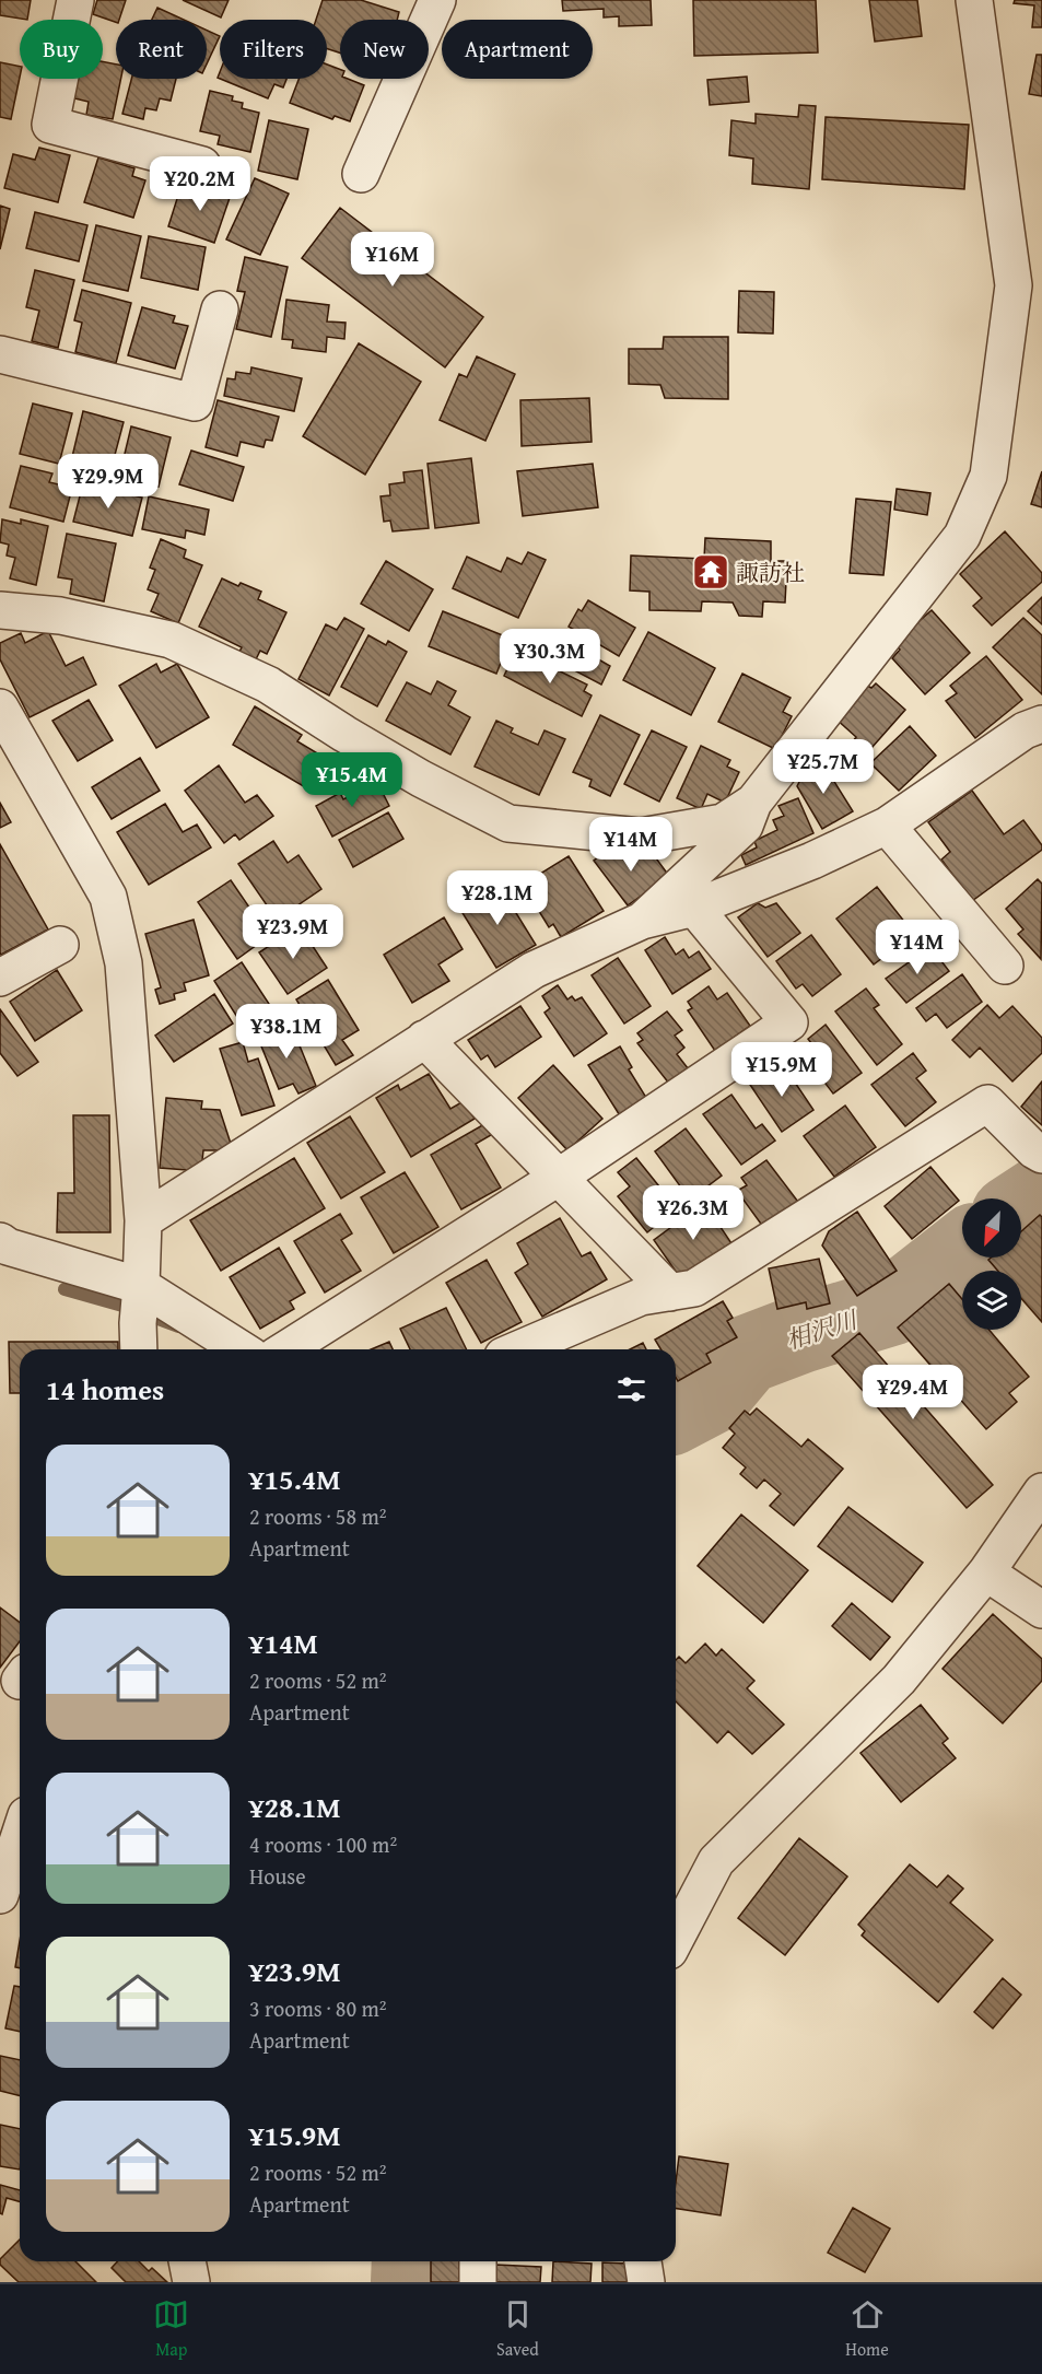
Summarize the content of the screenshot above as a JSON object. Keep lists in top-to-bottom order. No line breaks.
{"water":["相沢川"],"places":{"temple":["諏訪社"]},"north":"bottom left","page":{"chip":["Buy","Rent","Filters","New","Apartment"],"price":["¥20.2M","¥16M","¥29.9M","¥30.3M","¥25.7M","¥15.4M","¥14M","¥28.1M","¥23.9M","¥14M","¥38.1M","¥15.9M","¥26.3M","¥29.4M"],"heading":"14 homes","list":[{"name":"¥15.4M","note":"2 rooms · 58 m² · Apartment"},{"name":"¥14M","note":"2 rooms · 52 m² · Apartment"},{"name":"¥28.1M","note":"4 rooms · 100 m² · House"},{"name":"¥23.9M","note":"3 rooms · 80 m² · Apartment"},{"name":"¥15.9M","note":"2 rooms · 52 m² · Apartment"}],"tabs":["Map","Saved","Home"]}}
